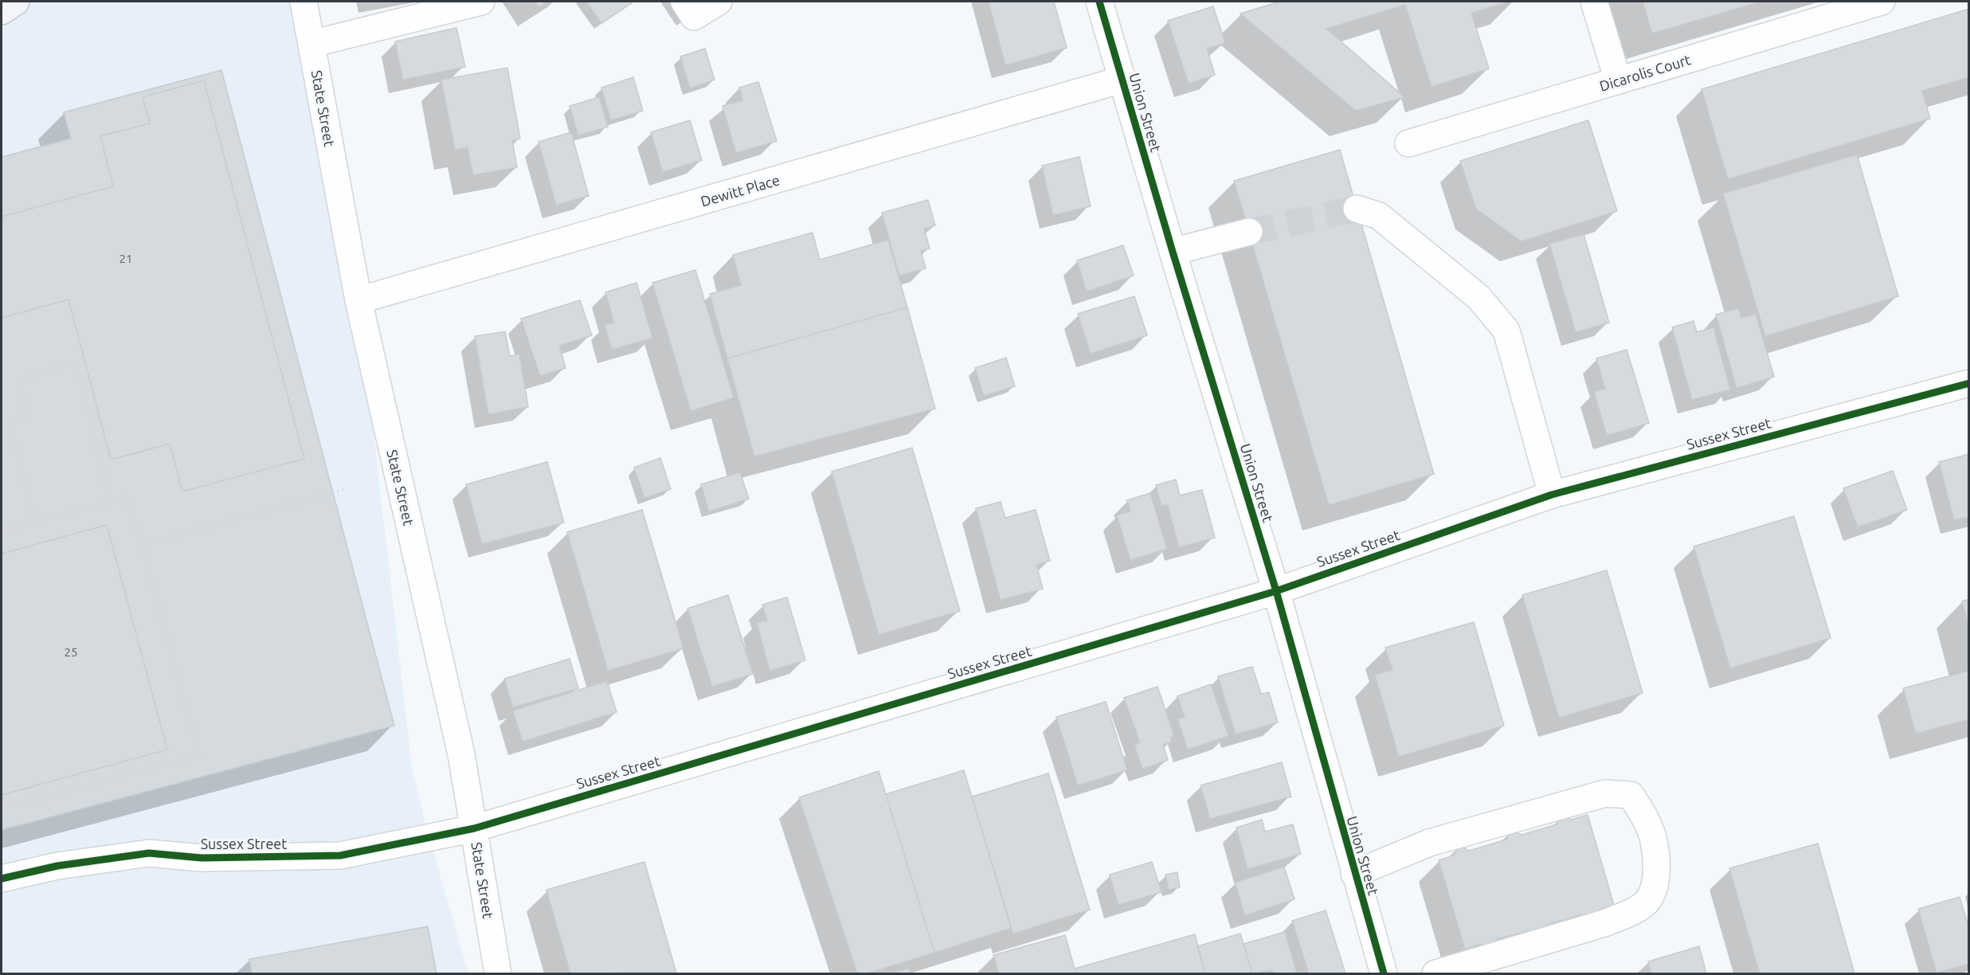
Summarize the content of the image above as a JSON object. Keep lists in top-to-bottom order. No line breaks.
{"streets":{"street":["Dicarolis Court","State Street","Union Street","Dewitt Place","Sussex Street"]},"crossings":[["State Street","Dewitt Place"],["State Street","Sussex Street"],["Union Street","Dewitt Place"],["Union Street","Sussex Street"]],"house_numbers":["21","25"]}
